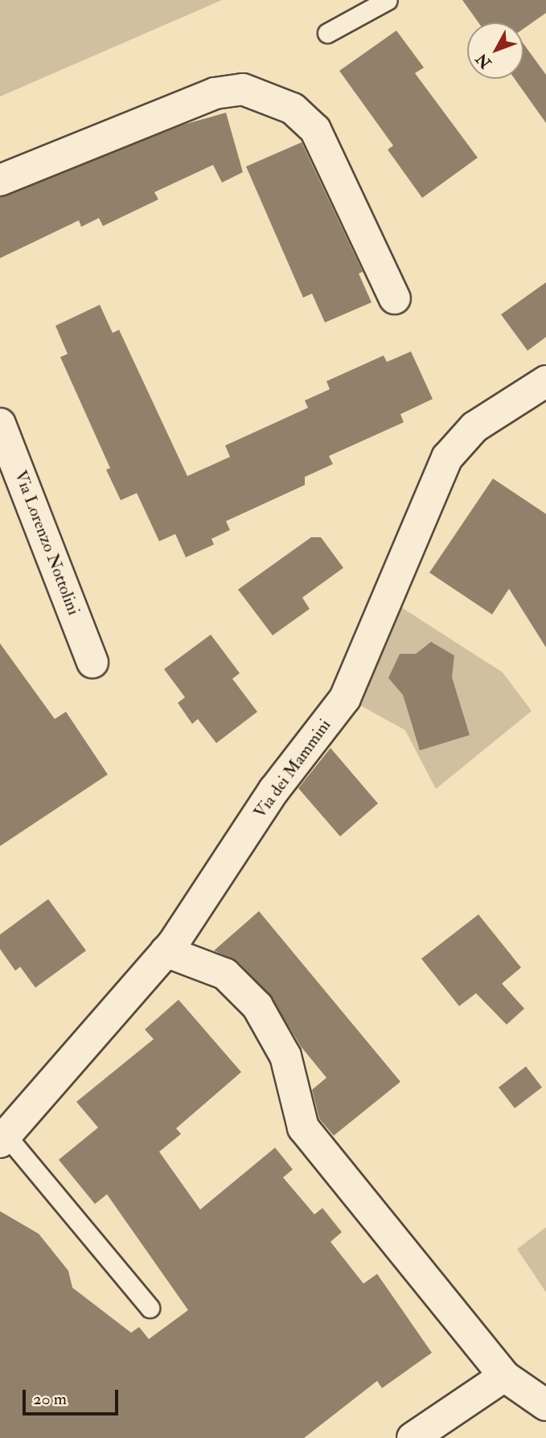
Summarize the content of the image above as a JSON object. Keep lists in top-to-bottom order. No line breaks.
{"streets":{"street":["Via Lorenzo Nottolini","Via dei Mammini"]},"scale_bar":"20 m","north":"bottom left"}
